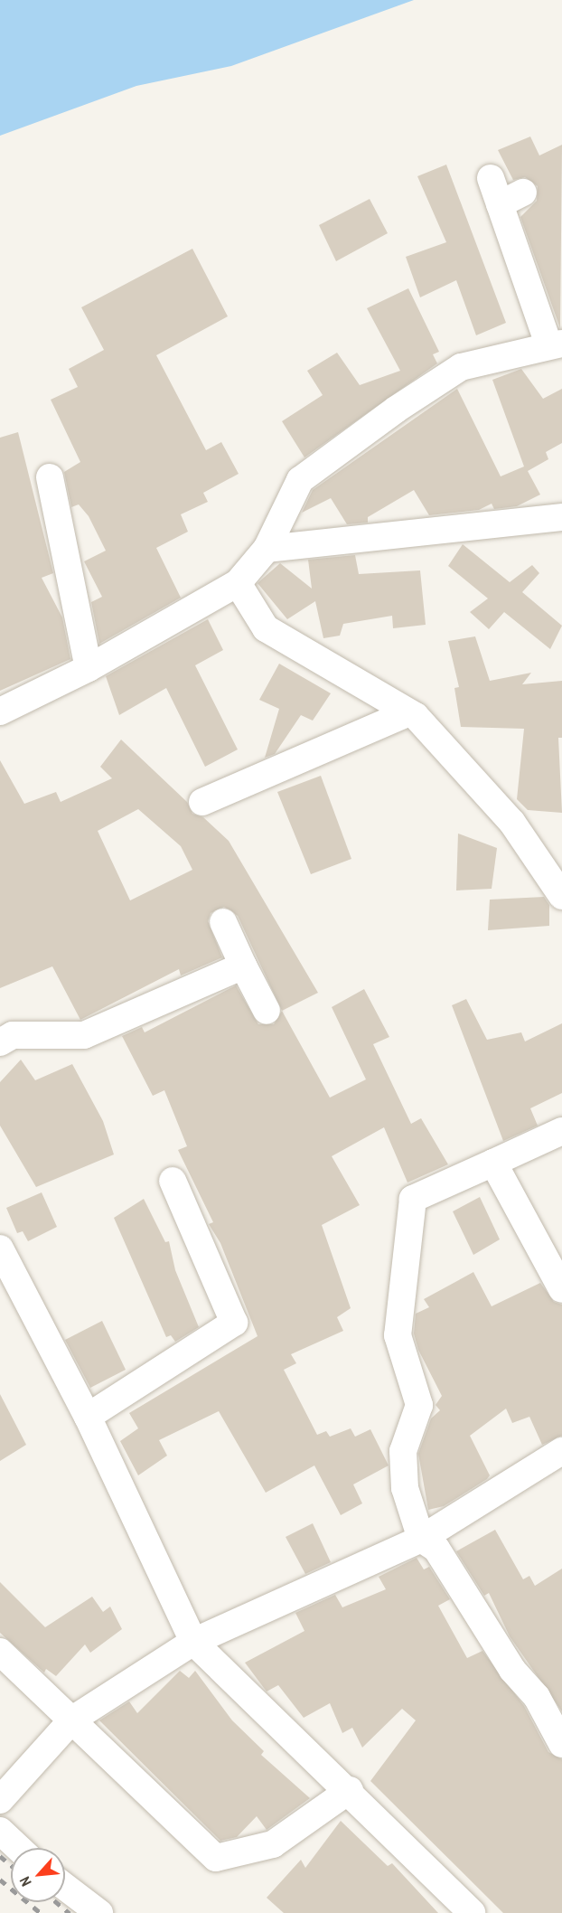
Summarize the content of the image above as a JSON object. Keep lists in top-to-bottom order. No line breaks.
{"north":"bottom left"}
